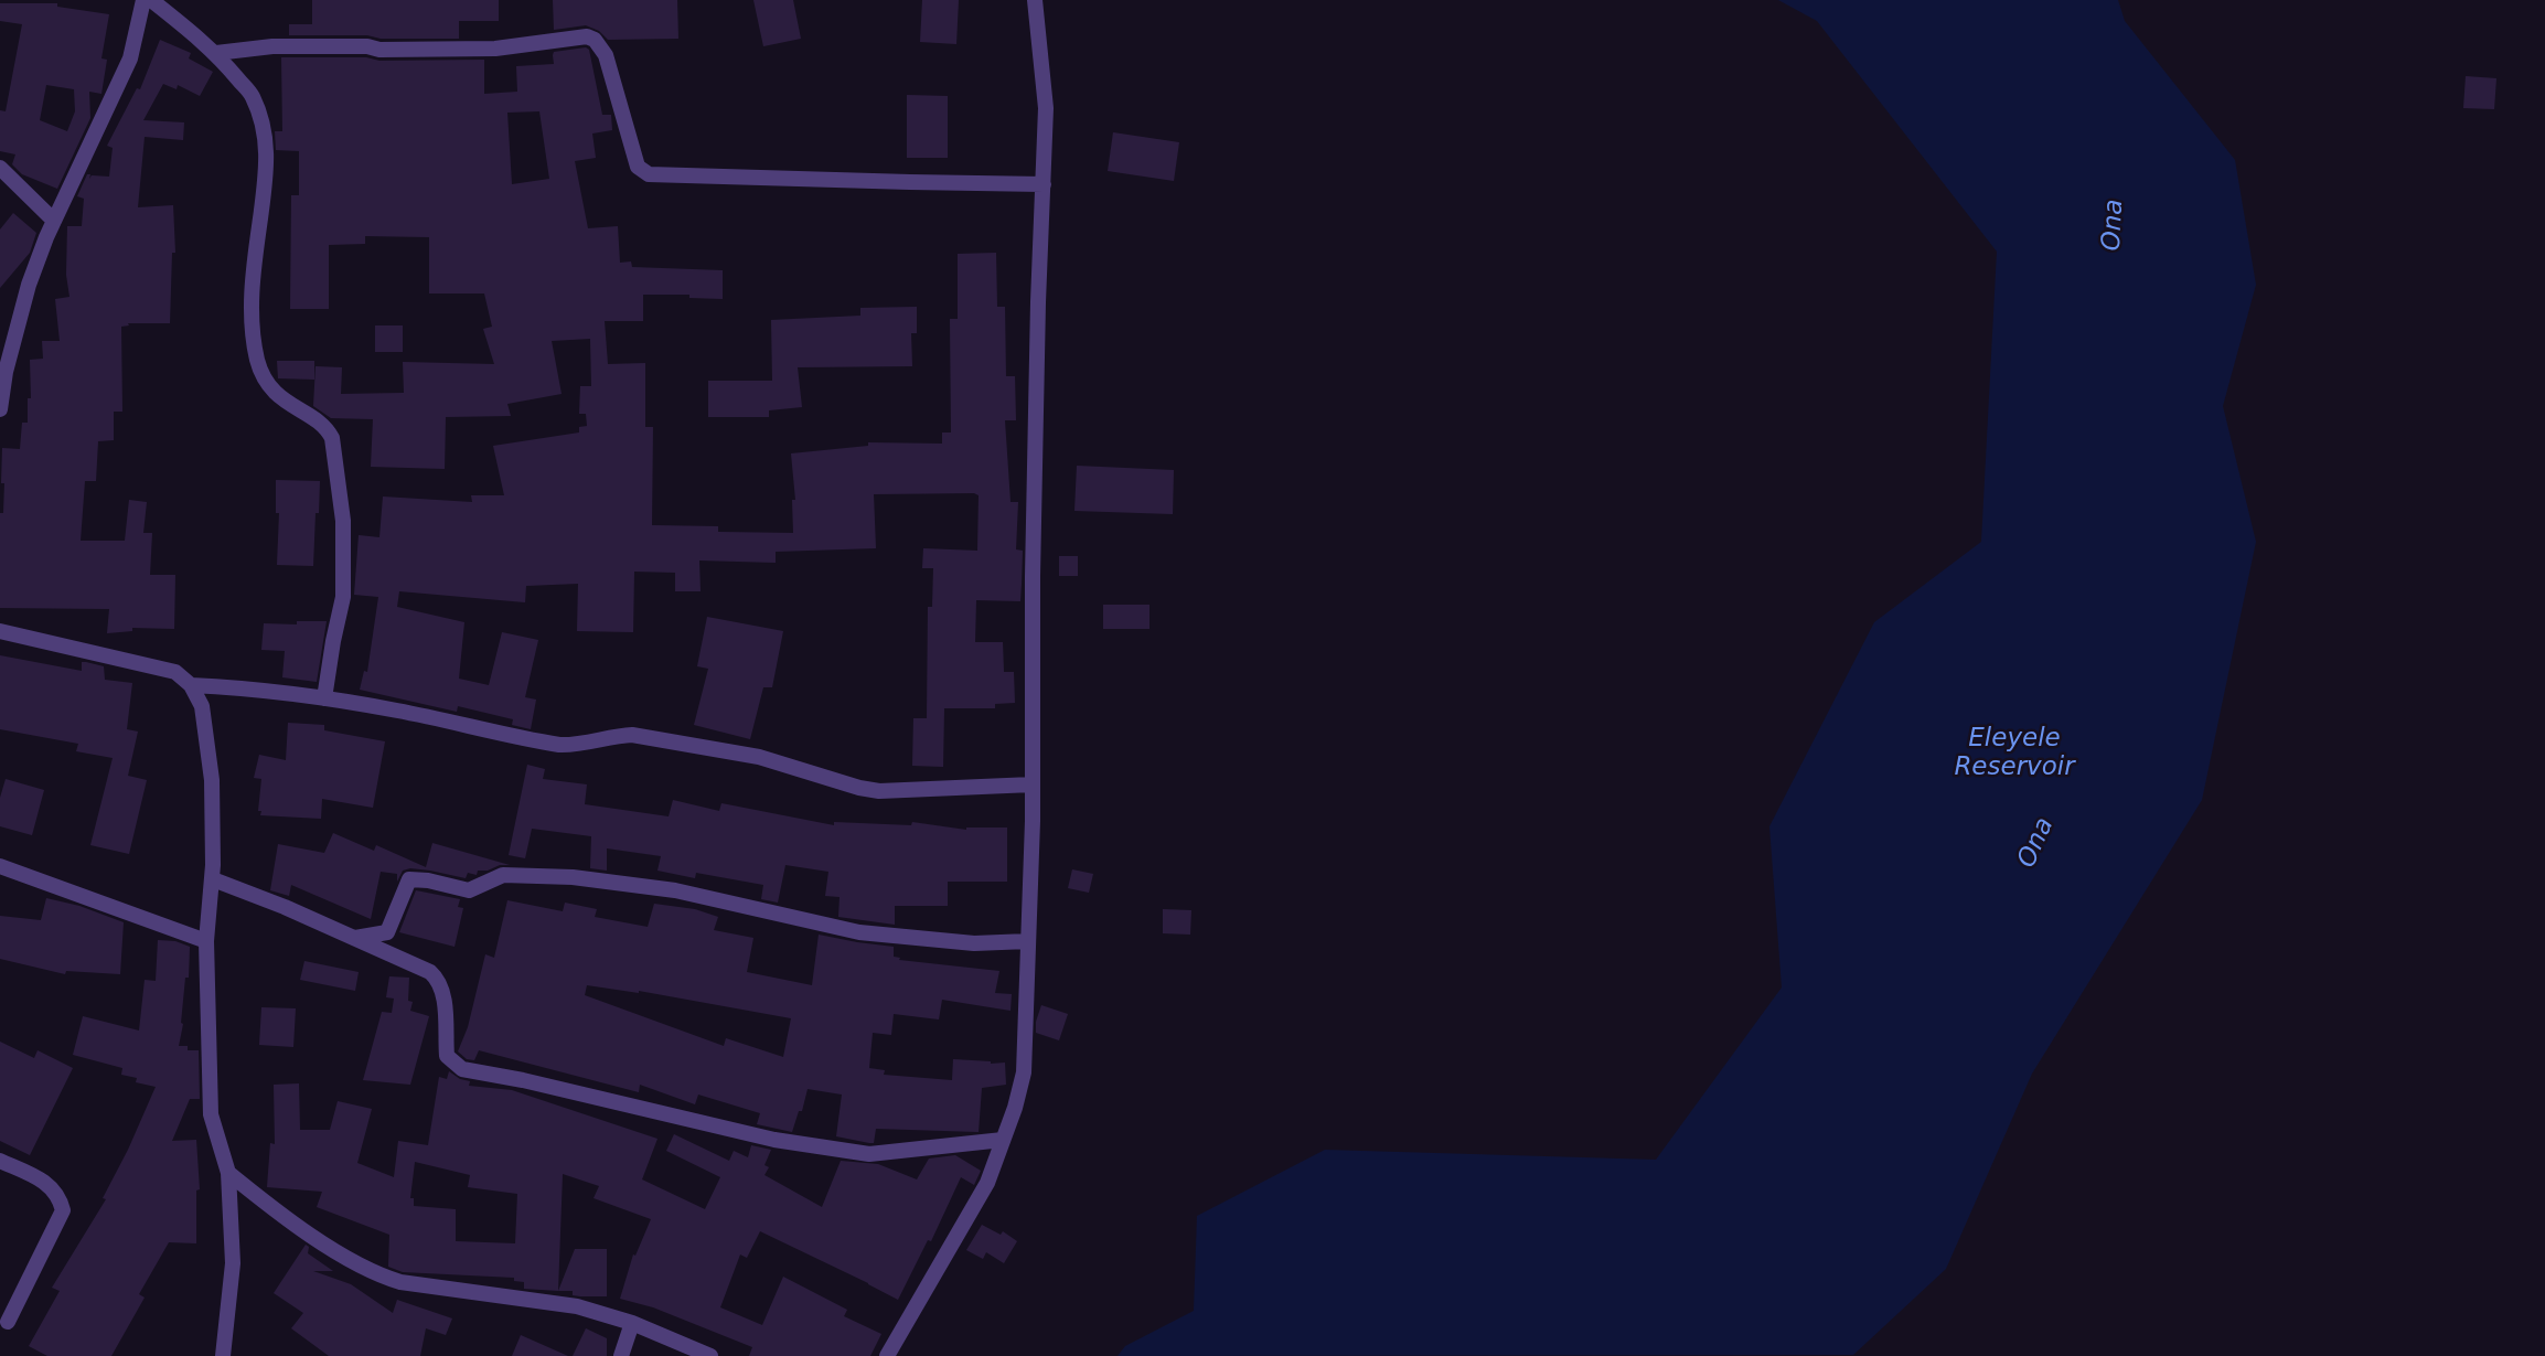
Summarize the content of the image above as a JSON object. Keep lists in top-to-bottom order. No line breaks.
{"water":["Ona","Eleyele Reservoir"]}
